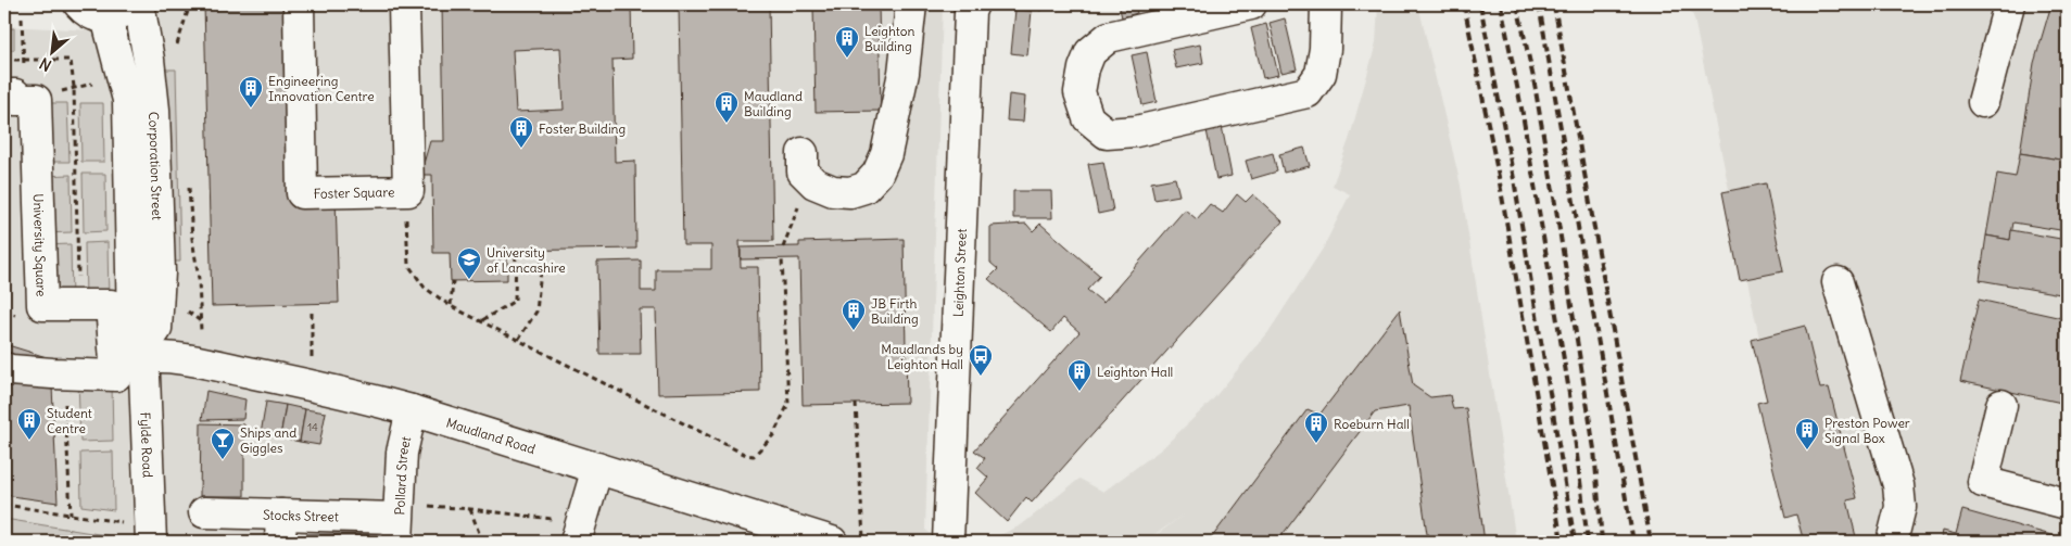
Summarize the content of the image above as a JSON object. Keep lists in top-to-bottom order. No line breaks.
{"streets":{"street":["Corporation Street","Foster Square","University Square","Leighton Street","Maudland Road","Fylde Road","Pollard Street","Stocks Street"]},"crossings":[["Corporation Street","Maudland Road"],["Corporation Street","Fylde Road"],["Maudland Road","Fylde Road"],["Maudland Road","Pollard Street"],["Pollard Street","Stocks Street"]],"places":{"building":["Leighton Building","Engineering Innovation Centre","Maudland Building","Foster Building","JB Firth Building","Leighton Hall","Student Centre","Roeburn Hall","Preston Power Signal Box"],"school or university":["University of Lancashire"],"bus stop":["Maudlands by Leighton Hall"],"bar":["Ships and Giggles"]},"house_numbers":["14"],"north":"bottom left"}
